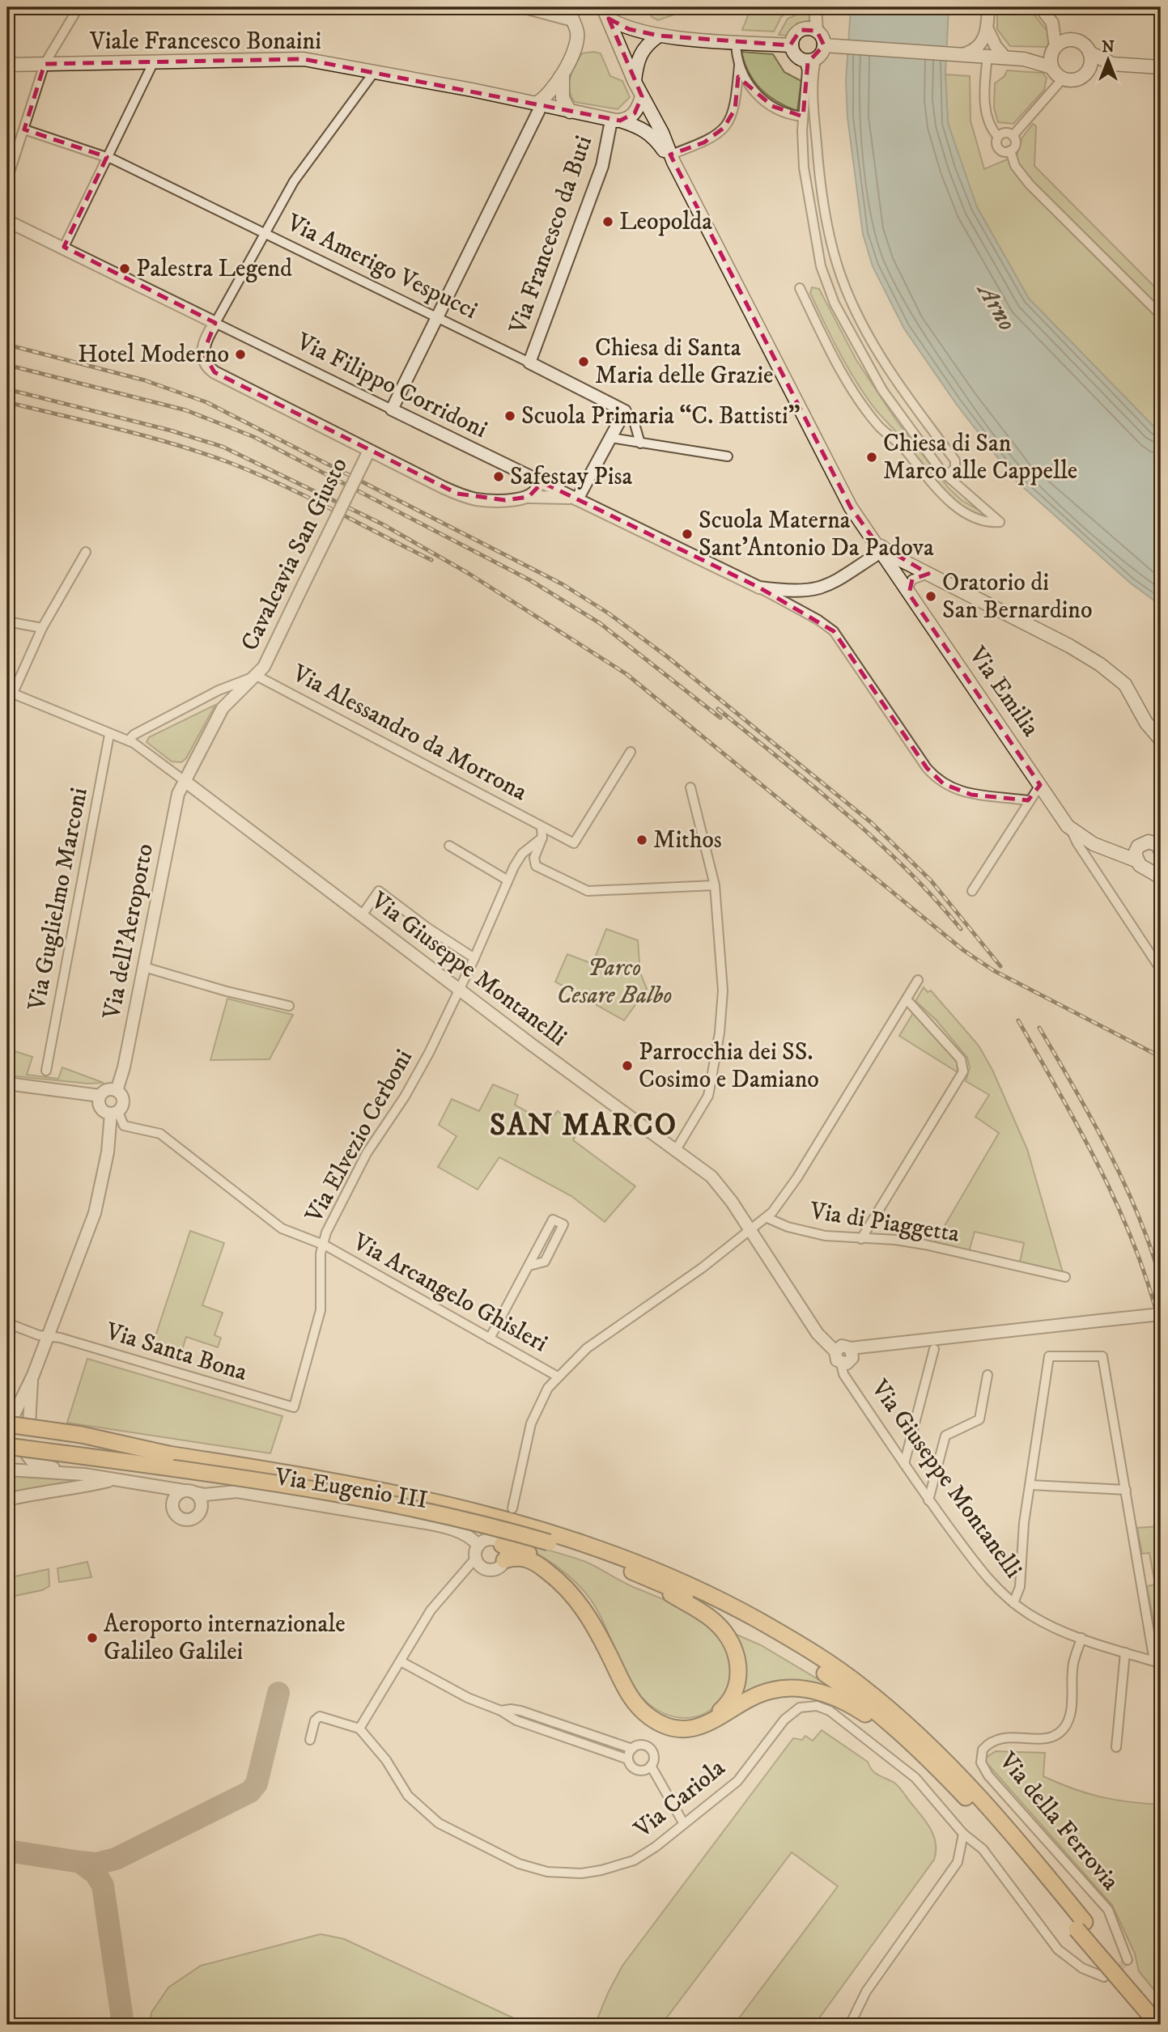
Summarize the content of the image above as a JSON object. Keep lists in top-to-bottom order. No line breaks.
{"streets":{"main road":["Viale Francesco Bonaini","Via Emilia"],"street":["Via Francesco da Buti","Via Amerigo Vespucci","Via Filippo Corridoni","Cavalcavia San Giusto","Via Alessandro da Morrona","Via Guglielmo Marconi","Via dell'Aeroporto","Via Giuseppe Montanelli","Via Elvezio Cerboni","Via di Piaggetta","Via Arcangelo Ghisleri","Via Santa Bona","Via Eugenio III","Via Cariola","Via della Ferrovia"]},"crossings":[["Viale Francesco Bonaini","Via Francesco da Buti"],["Viale Francesco Bonaini","Via Emilia"],["Via Francesco da Buti","Via Amerigo Vespucci"],["Via Filippo Corridoni","Cavalcavia San Giusto"],["Via Filippo Corridoni","Via Emilia"],["Cavalcavia San Giusto","Via Alessandro da Morrona"],["Cavalcavia San Giusto","Via dell'Aeroporto"],["Cavalcavia San Giusto","Via Giuseppe Montanelli"],["Via Alessandro da Morrona","Via Elvezio Cerboni"],["Via Guglielmo Marconi","Via Giuseppe Montanelli"],["Via dell'Aeroporto","Via Giuseppe Montanelli"],["Via dell'Aeroporto","Via Arcangelo Ghisleri"],["Via Giuseppe Montanelli","Via Elvezio Cerboni"],["Via Giuseppe Montanelli","Via della Ferrovia"],["Via Elvezio Cerboni","Via Arcangelo Ghisleri"],["Via Elvezio Cerboni","Via Santa Bona"]],"districts":["SAN MARCO"],"water":["Arno"],"parks":["Parco Cesare Balbo"],"places":["Leopolda","Palestra Legend","Hotel Moderno","Chiesa di Santa Maria delle Grazie","Scuola Primaria “C. Battisti”","Chiesa di San Marco alle Cappelle","Safestay Pisa","Scuola Materna Sant'Antonio Da Padova","Oratorio di San Bernardino","Mithos","Parrocchia dei SS. Cosimo e Damiano","Aeroporto internazionale Galileo Galilei"],"north":"top"}
